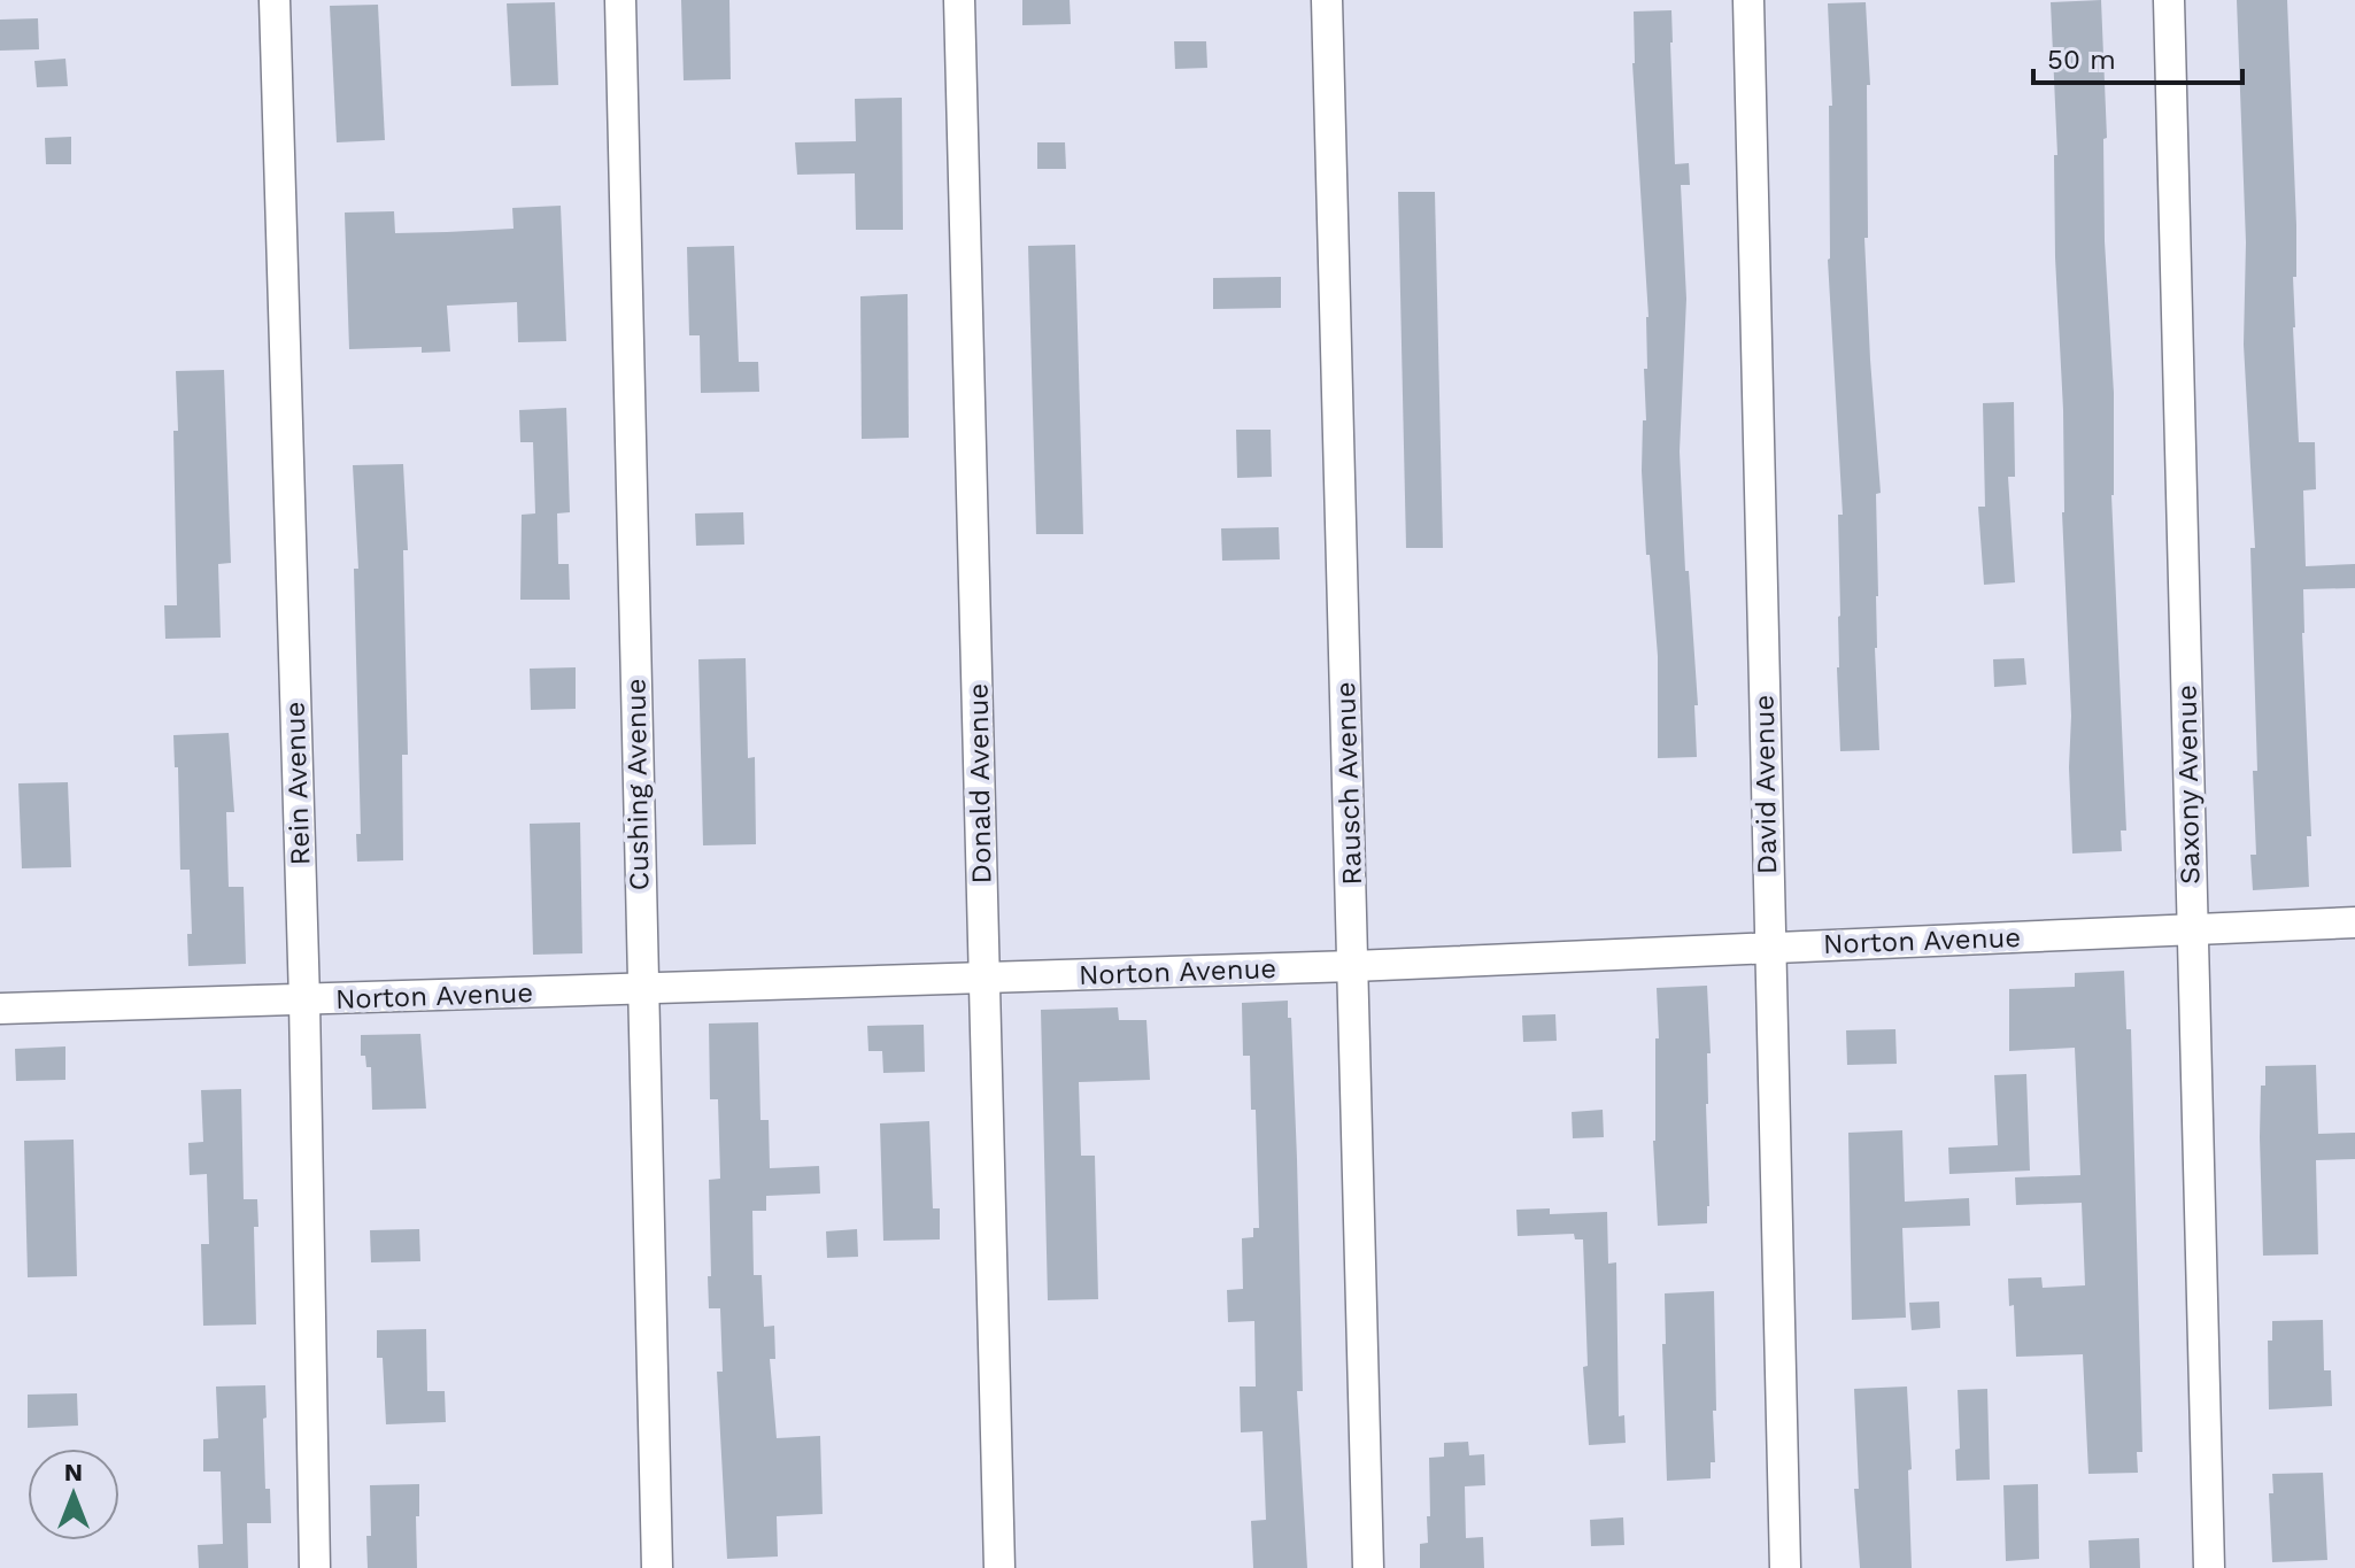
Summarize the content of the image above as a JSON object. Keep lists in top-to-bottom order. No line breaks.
{"streets":{"street":["Rein Avenue","Donald Avenue","Rausch Avenue","Cushing Avenue","David Avenue","Saxony Avenue","Norton Avenue"]},"crossings":[["Rein Avenue","Norton Avenue"],["Donald Avenue","Norton Avenue"],["Rausch Avenue","Norton Avenue"],["Cushing Avenue","Norton Avenue"],["David Avenue","Norton Avenue"],["Saxony Avenue","Norton Avenue"]],"scale_bar":"50 m","north":"top"}
